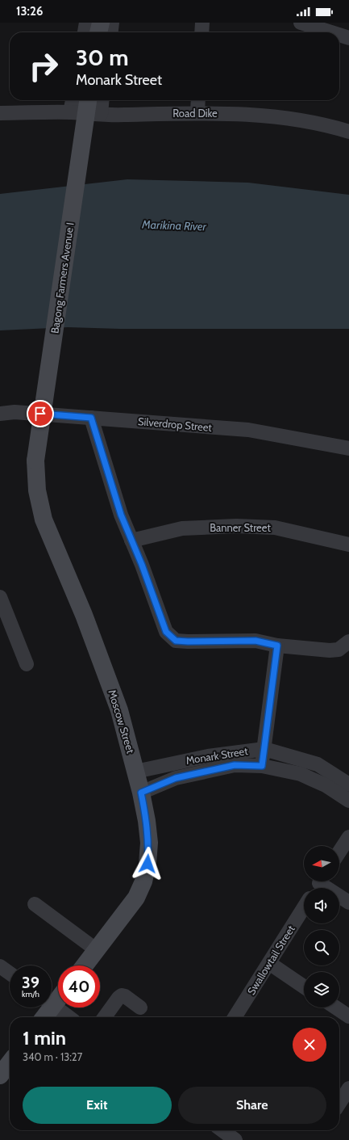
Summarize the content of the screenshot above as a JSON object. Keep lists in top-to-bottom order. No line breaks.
{"streets":{"street":["Road Dike","Bagong Farmers Avenue I","Silverdrop Street","Banner Street","Moscow Street","Monark Street","Swallowtail Street"]},"crossings":[["Bagong Farmers Avenue I","Moscow Street"],["Moscow Street","Monark Street"]],"water":["Marikina River"],"north":"left","page":{"status":"13:26","turn":["30 m","Monark Street"],"speed":"39 km/h","limit":"40","heading":["1 min","340 m · 13:27"],"buttons":["Exit","Share"]}}
